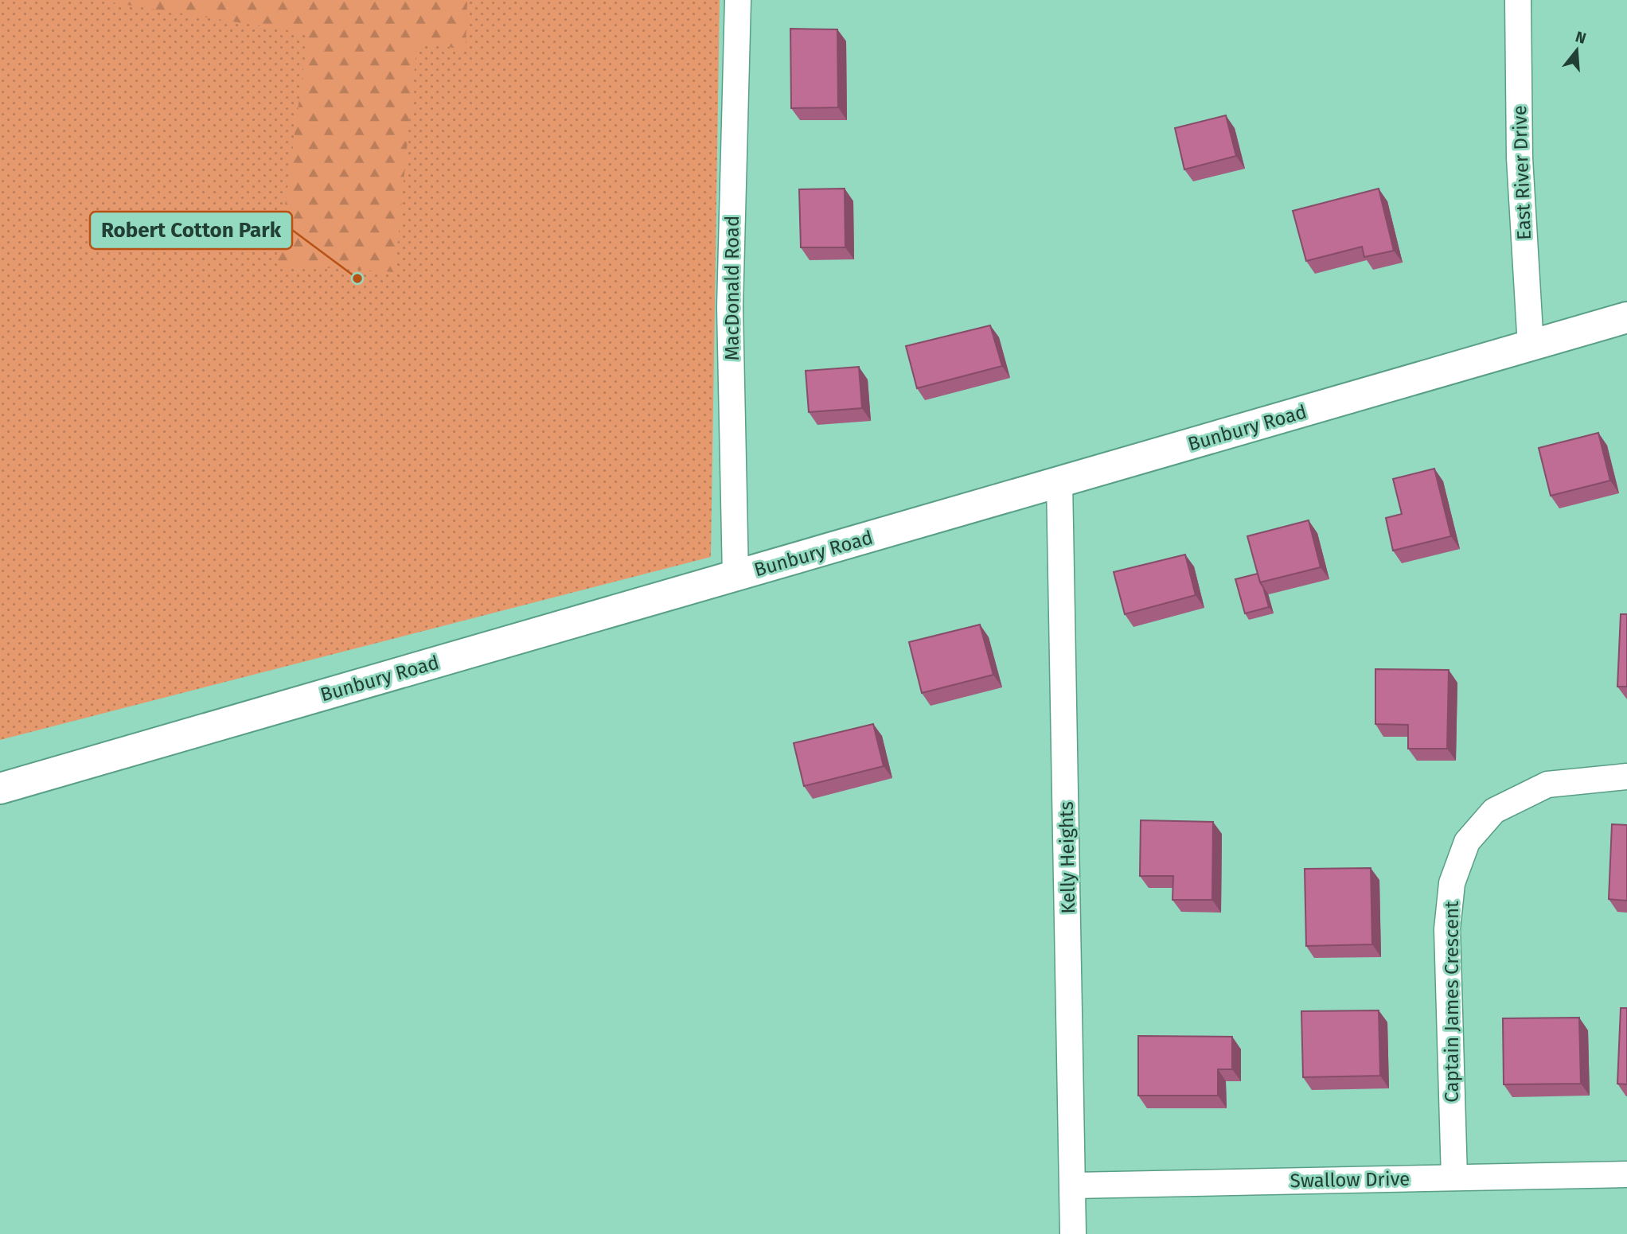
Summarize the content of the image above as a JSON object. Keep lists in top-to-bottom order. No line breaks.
{"streets":{"main road":["Bunbury Road"],"street":["East River Drive","MacDonald Road","Kelly Heights","Captain James Crescent","Swallow Drive"]},"crossings":[["East River Drive","Bunbury Road"],["MacDonald Road","Bunbury Road"],["Bunbury Road","Kelly Heights"],["Kelly Heights","Swallow Drive"],["Captain James Crescent","Swallow Drive"]],"places":["Robert Cotton Park"],"north":"top"}
